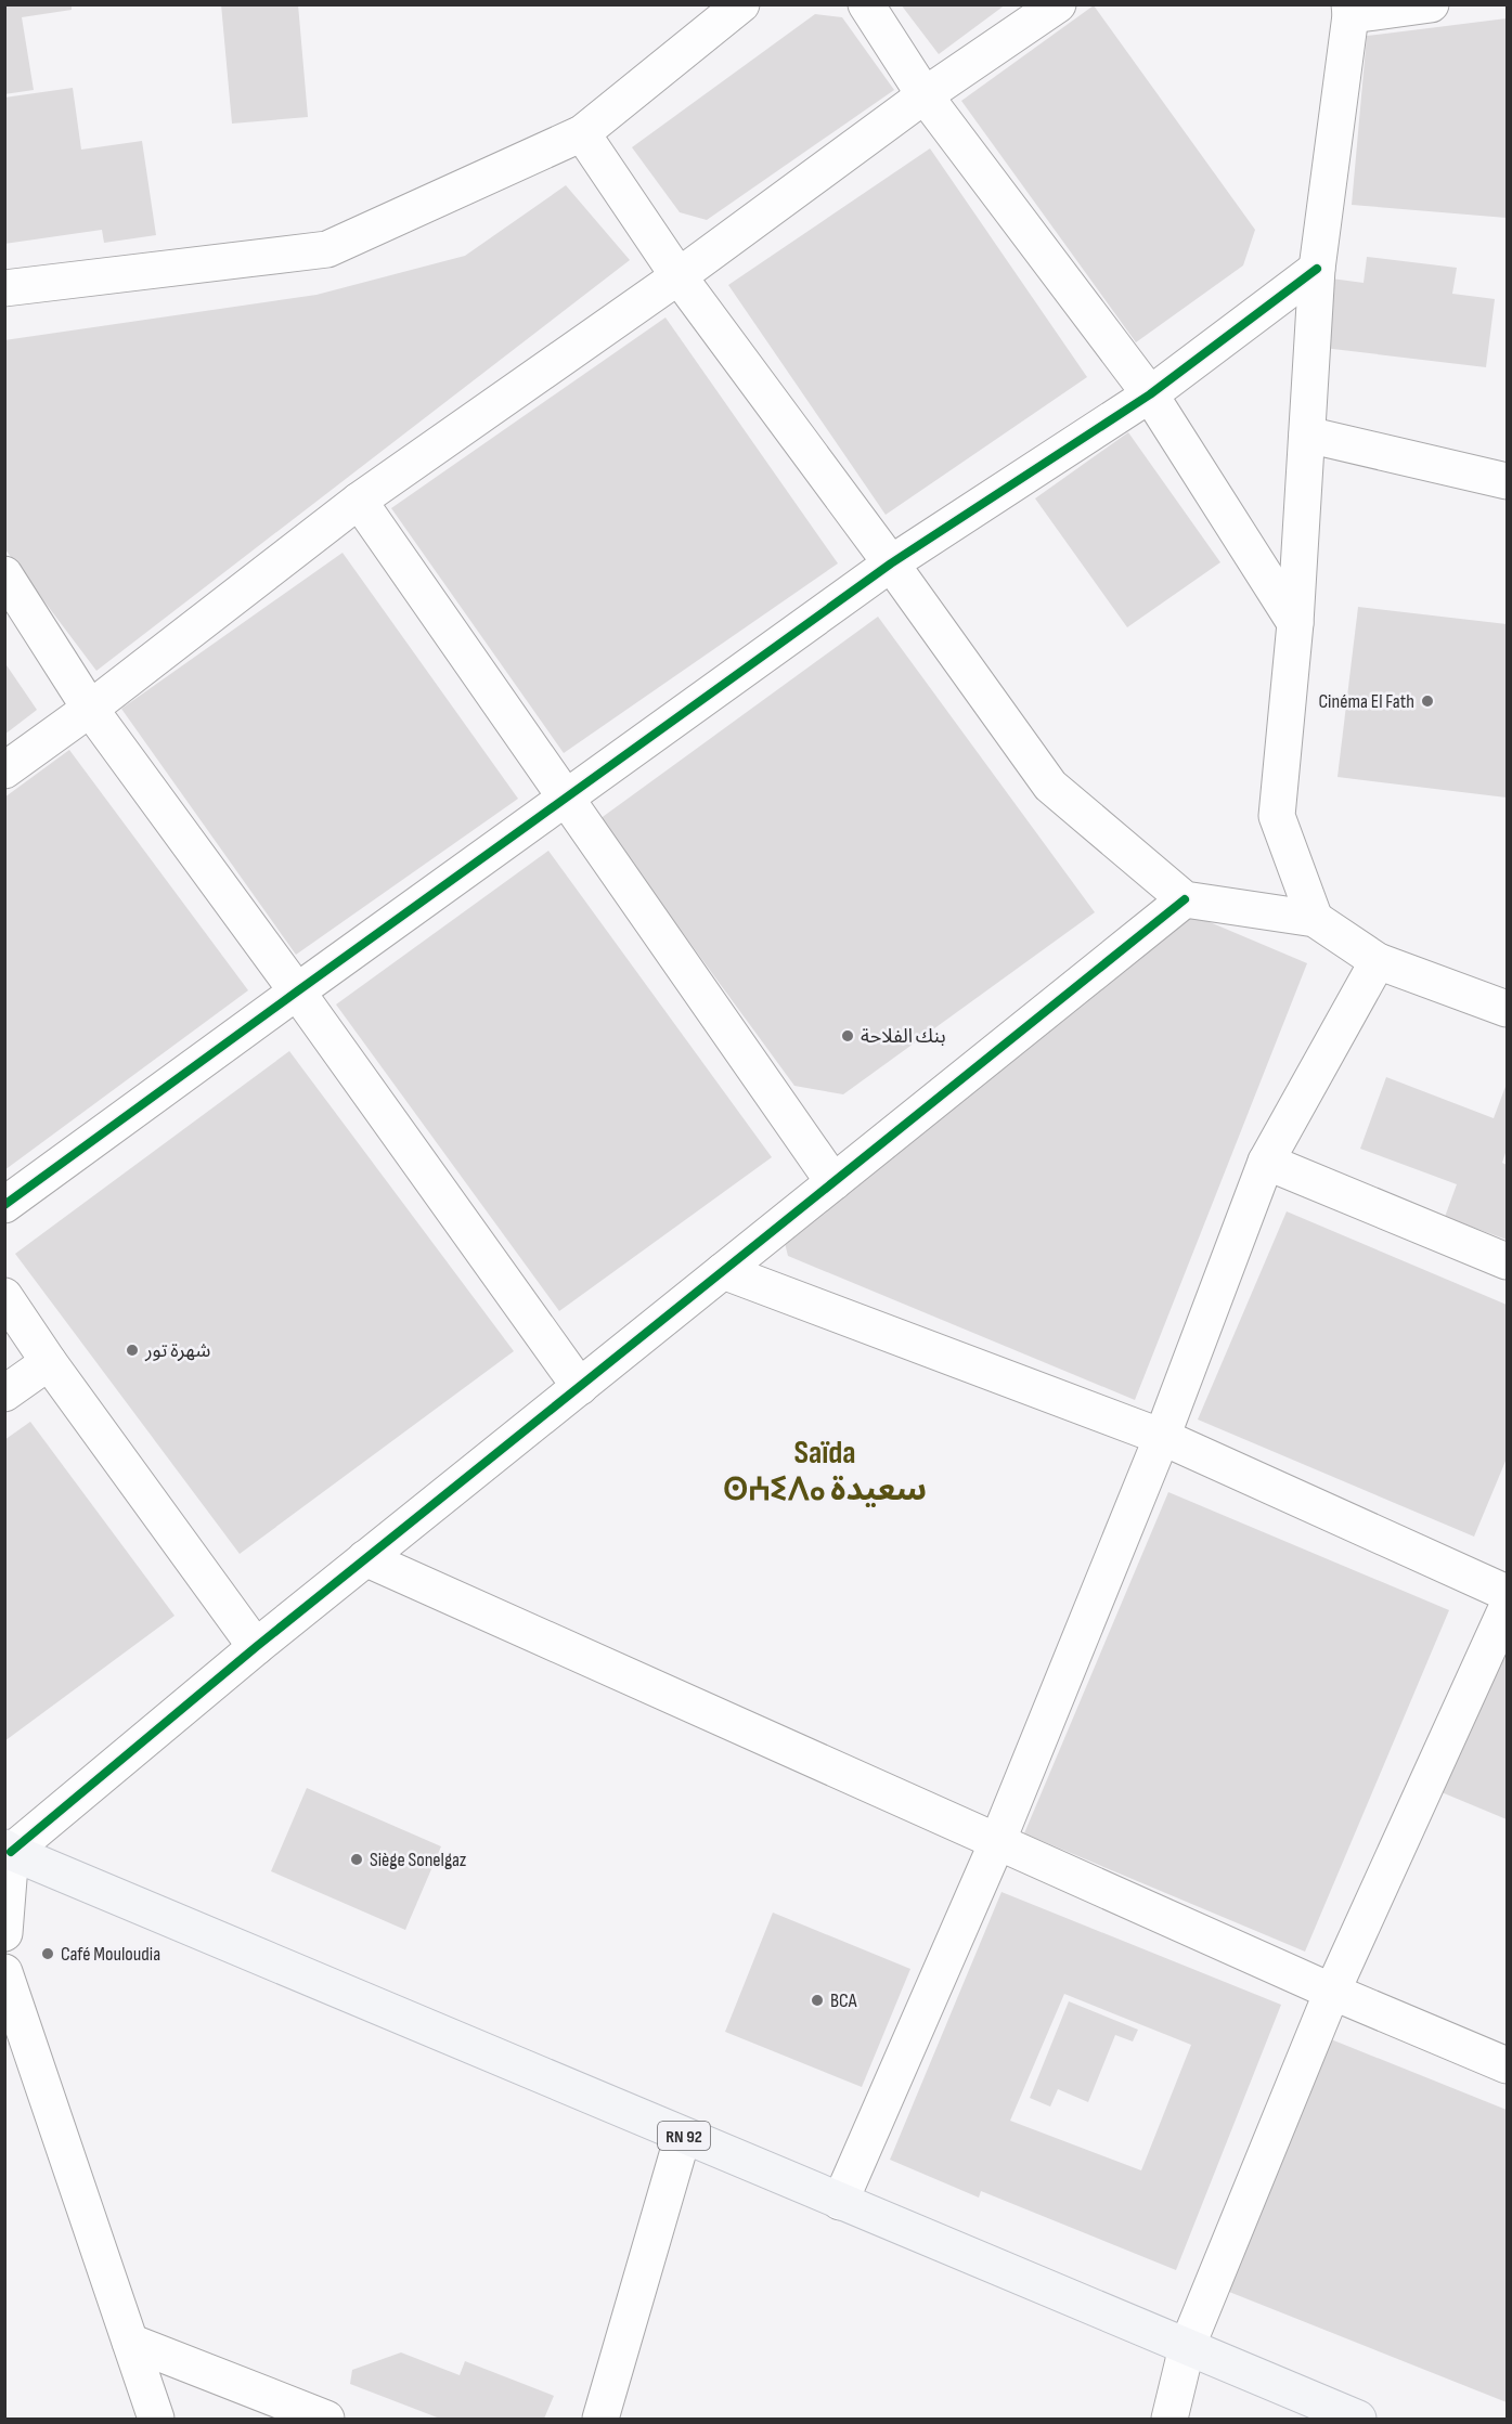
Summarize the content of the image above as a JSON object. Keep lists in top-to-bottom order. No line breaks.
{"streets":{"main road":["RN 92"]},"districts":["Saïda ⵙⵄⵉⴷⴰ سعيدة"],"places":["Cinéma El Fath","بنك الفلاحة","شهرة تور","Siège Sonelgaz","Café Mouloudia","BCA"]}
